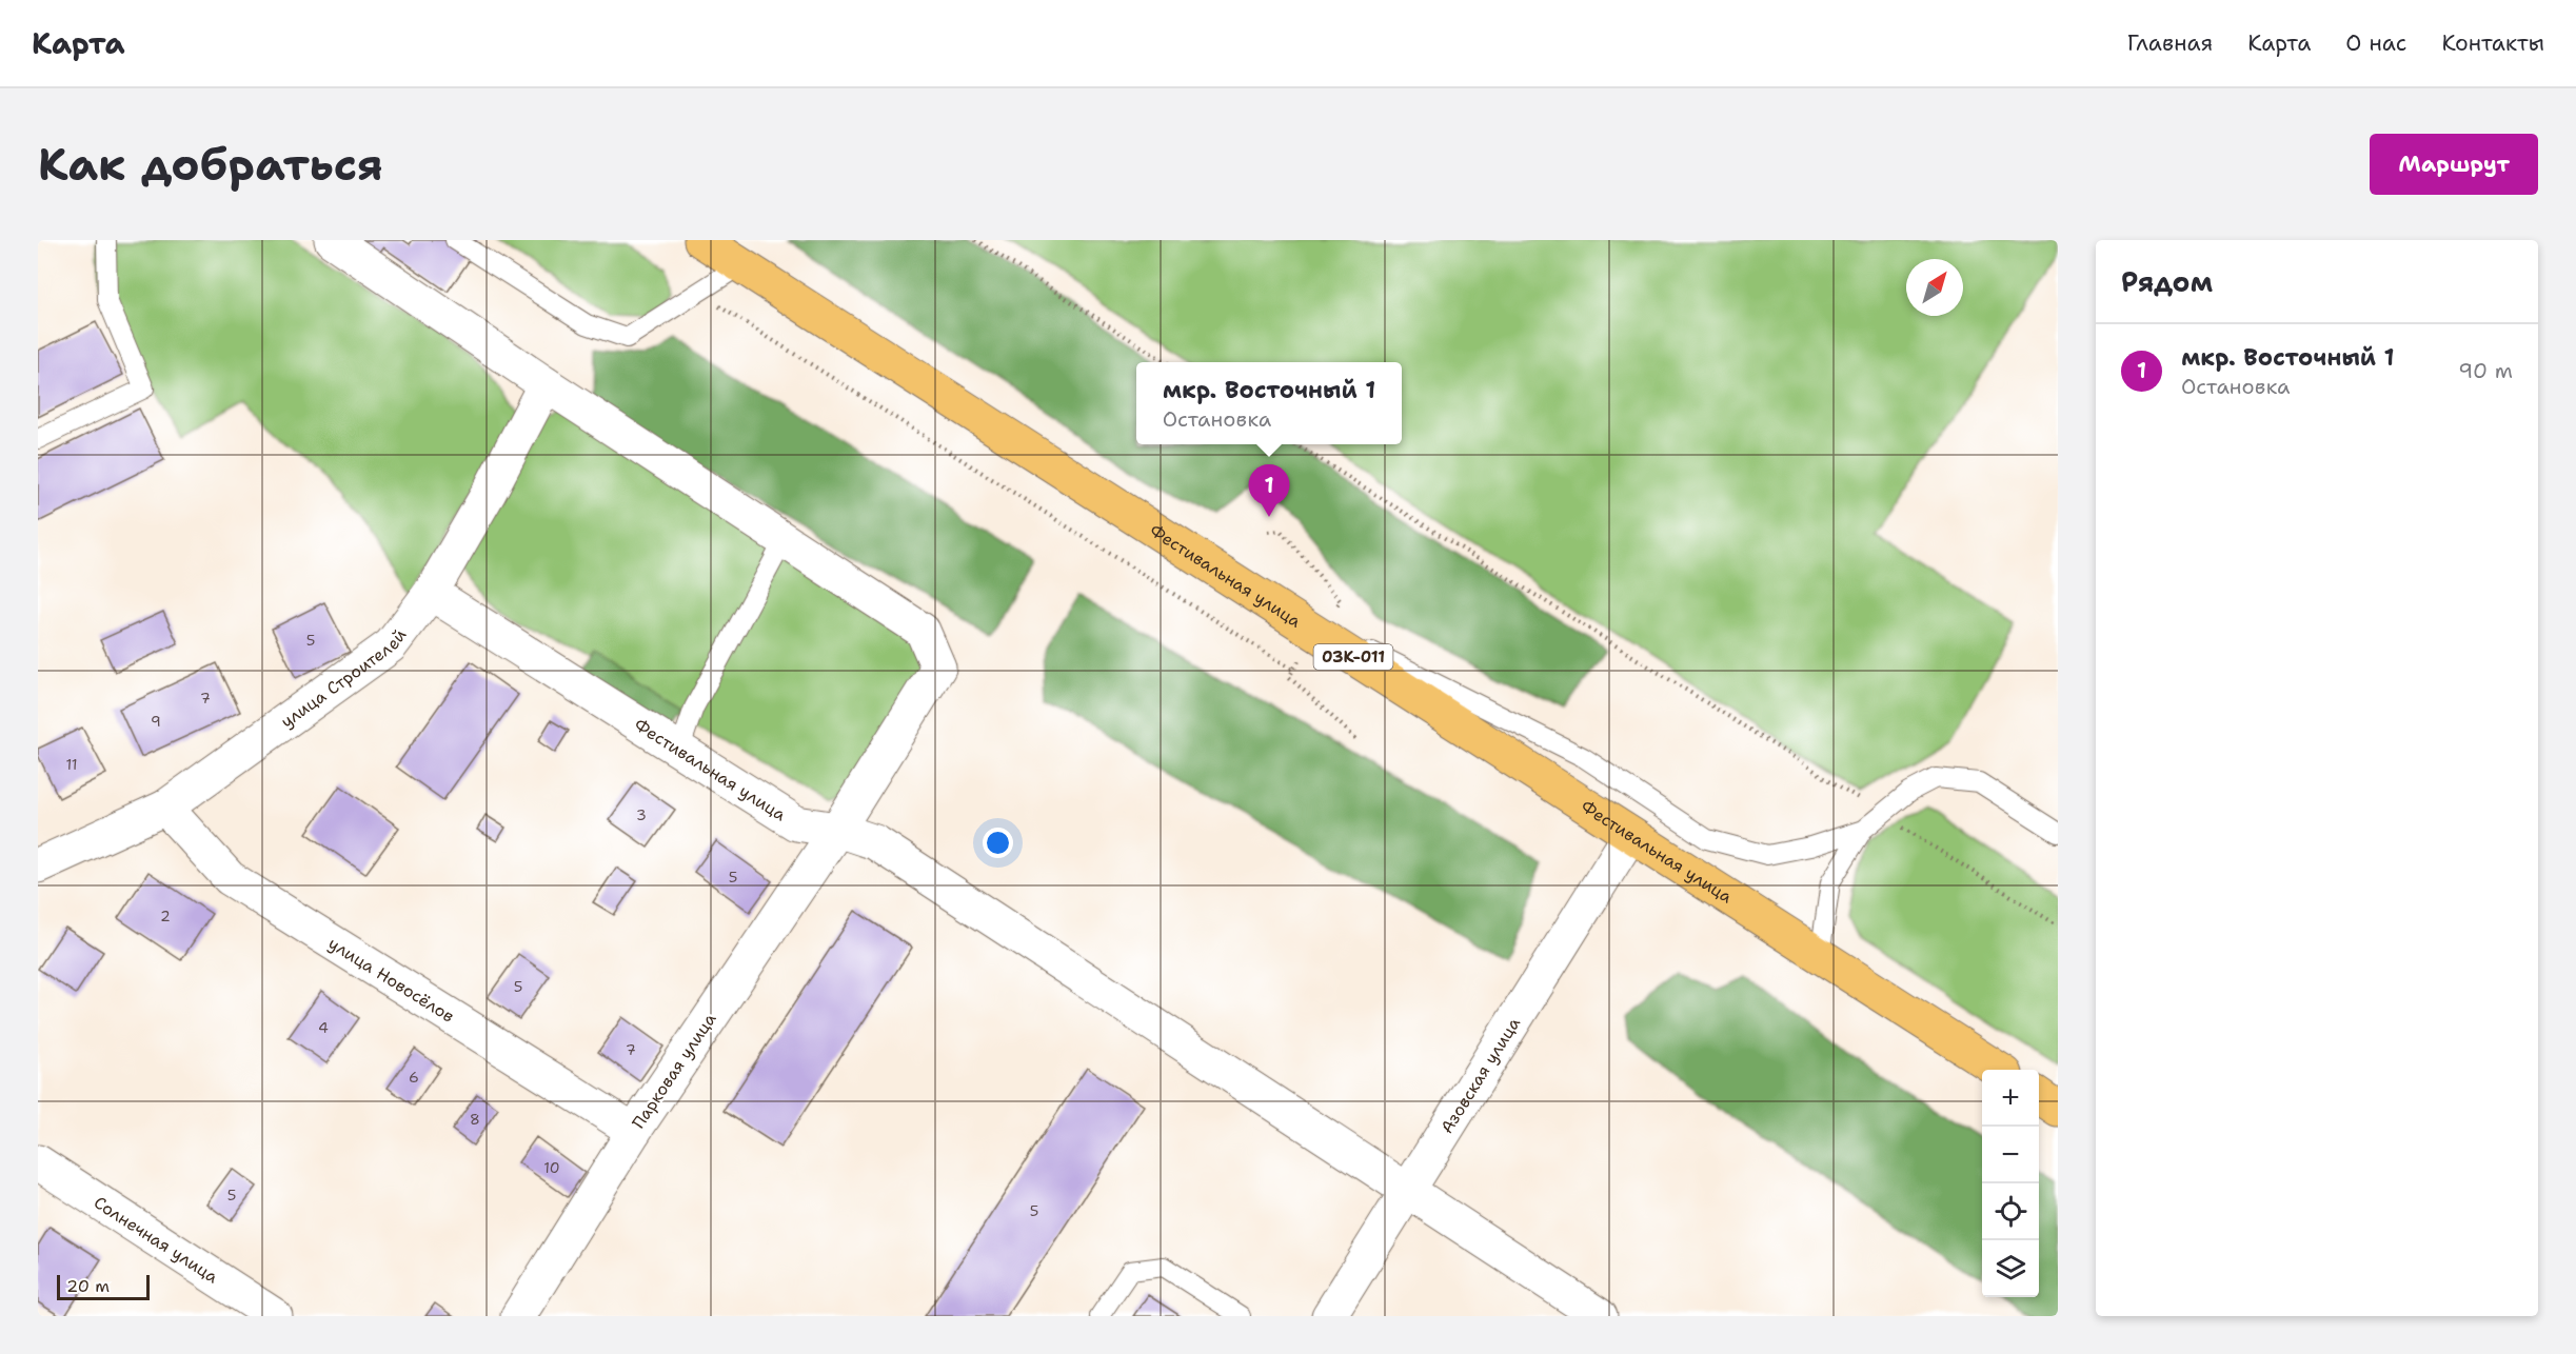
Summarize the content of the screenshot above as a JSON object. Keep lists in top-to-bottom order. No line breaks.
{"streets":{"main road":["Фестивальная улица","03К-011"],"street":["улица Строителей","улица Новосёлов","Парковая улица","Азовская улица","Солнечная улица"]},"crossings":[["Фестивальная улица","улица Строителей"],["Фестивальная улица","Парковая улица"],["Фестивальная улица","Азовская улица"],["улица Строителей","улица Новосёлов"],["улица Новосёлов","Парковая улица"]],"house_numbers":["5","7","9","11","3","5","2","5","4","7","6","8","10","5","5"],"scale_bar":"20 m","north":"top right","page":{"header":"Карта","nav":["Главная","Карта","О нас","Контакты"],"buttons":"Маршрут","title":"Как добраться","heading":"Рядом","list":[{"mark":"1","name":"мкр. Восточный 1","note":"Остановка","value":"90 m"}],"popup":["мкр. Восточный 1","Остановка"],"pins":"1","map_buttons":["+","−"],"scale":"20 m"}}
